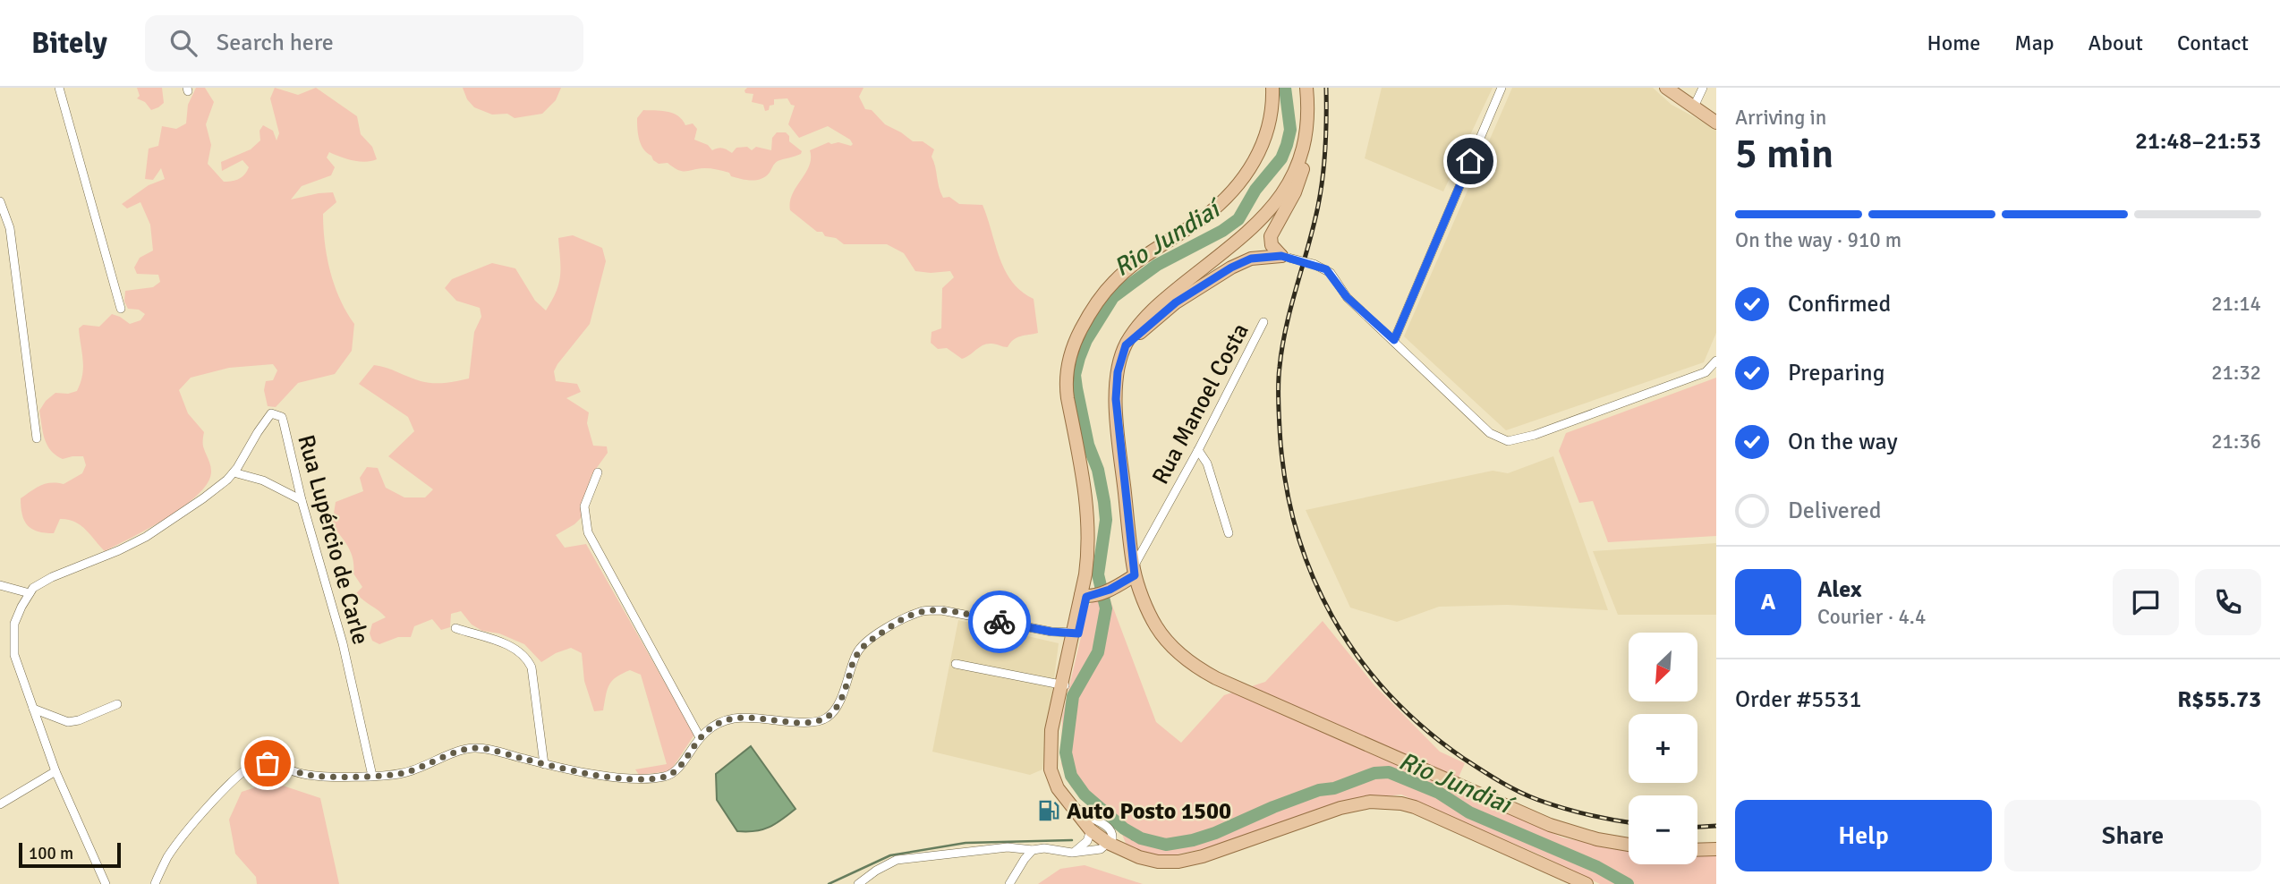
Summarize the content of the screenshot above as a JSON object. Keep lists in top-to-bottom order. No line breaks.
{"streets":{"street":["Rua Manoel Costa","Rua Lupércio de Carle"]},"water":["Rio Jundiaí"],"places":{"fuel station":["Auto Posto 1500"]},"scale_bar":"100 m","north":"bottom left","page":{"header":"Bitely","search":"Search here","nav":["Home","Map","About","Contact"],"heading":["5 min","Arriving in","21:48–21:53"],"panel":["Alex","Courier · 4.4","Order #5531","R$55.73"],"bar":"On the way · 910 m","list":[["Confirmed","21:14"],["Preparing","21:32"],["On the way","21:36"],"Delivered"],"round":"A","map_buttons":["+","−"],"buttons":["Help","Share"],"scale":"100 m"}}
